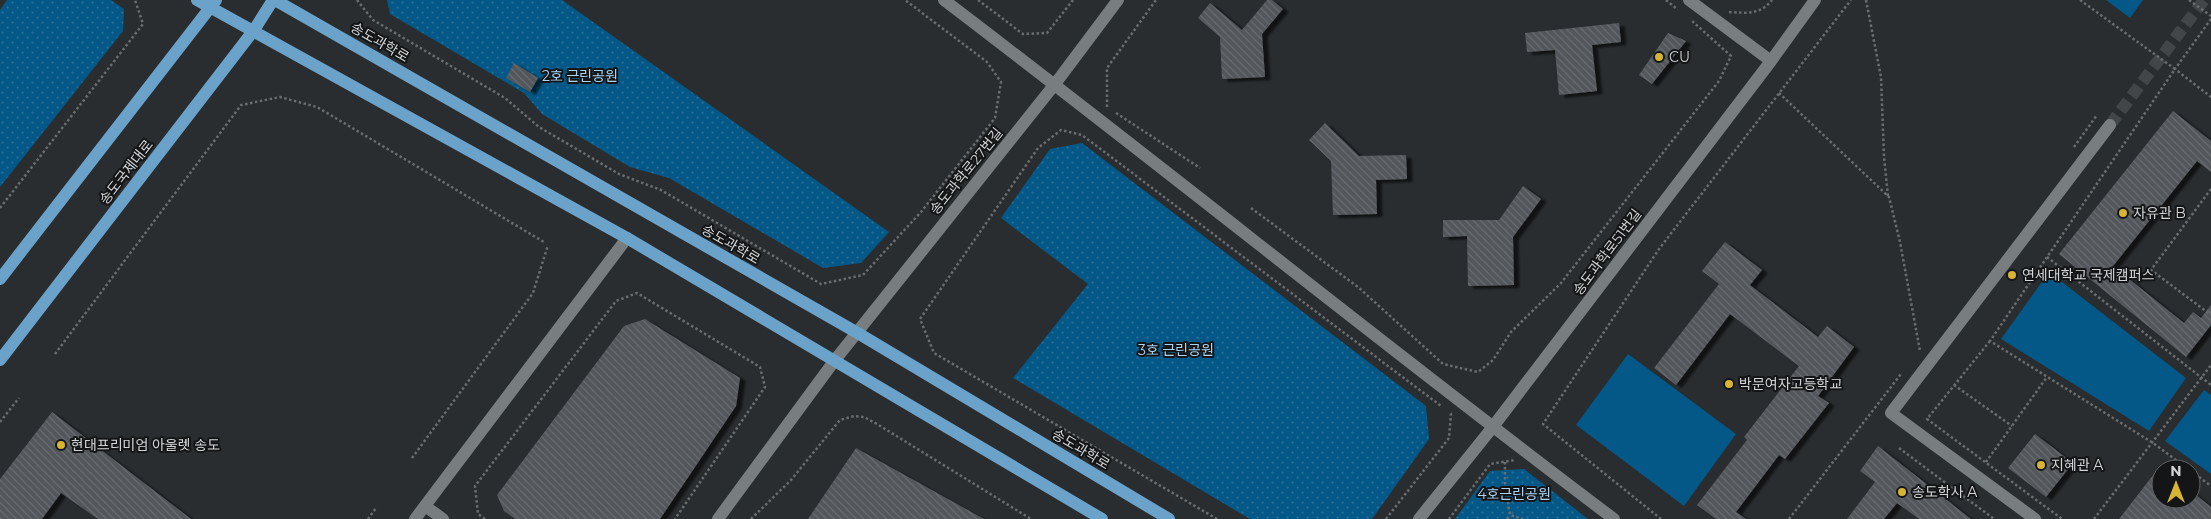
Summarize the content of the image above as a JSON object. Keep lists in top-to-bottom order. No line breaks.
{"streets":{"main road":["송도과학로","송도국제대로"],"street":["송도과학로27번길","송도과학로51번길"]},"crossings":[["송도과학로","송도과학로27번길"],["송도과학로","송도국제대로"]],"parks":["2호 근린공원","3호 근린공원","4호근린공원"],"places":["CU","자유관 B","연세대학교 국제캠퍼스","박문여자고등학교","현대프리미엄 아울렛 송도","지혜관 A","송도학사 A"],"north":"top"}
